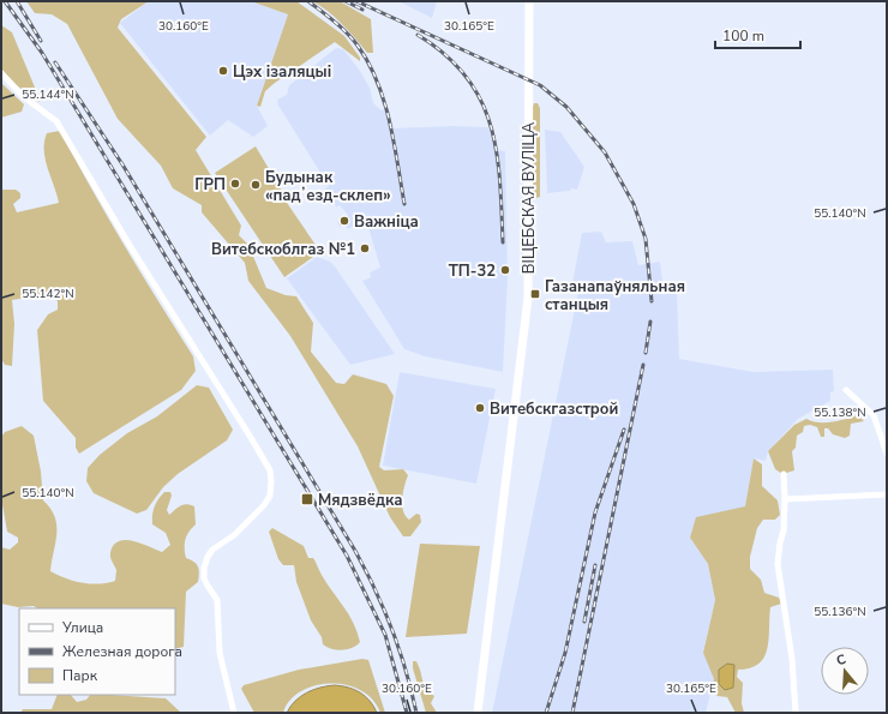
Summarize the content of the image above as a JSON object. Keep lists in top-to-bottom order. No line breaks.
{"streets":{"main road":["ВІЦЕБСКАЯ ВУЛІЦА"]},"places":{"other":["Цэх ізаляцыі","ГРП","Будынак «падʼезд-склеп»","Важніца","Витебскоблгаз №1","ТП-32","Витебскгазстрой"],"transit":["Газанапаўняльная станцыя","Мядзвёдка"]},"legend":["Улица","Железная дорога","Парк"],"scale_bar":"100 m","north":"top","coordinates":["30.160°E","30.165°E","55.144°N","55.140°N","55.142°N","55.138°N","55.136°N"]}
